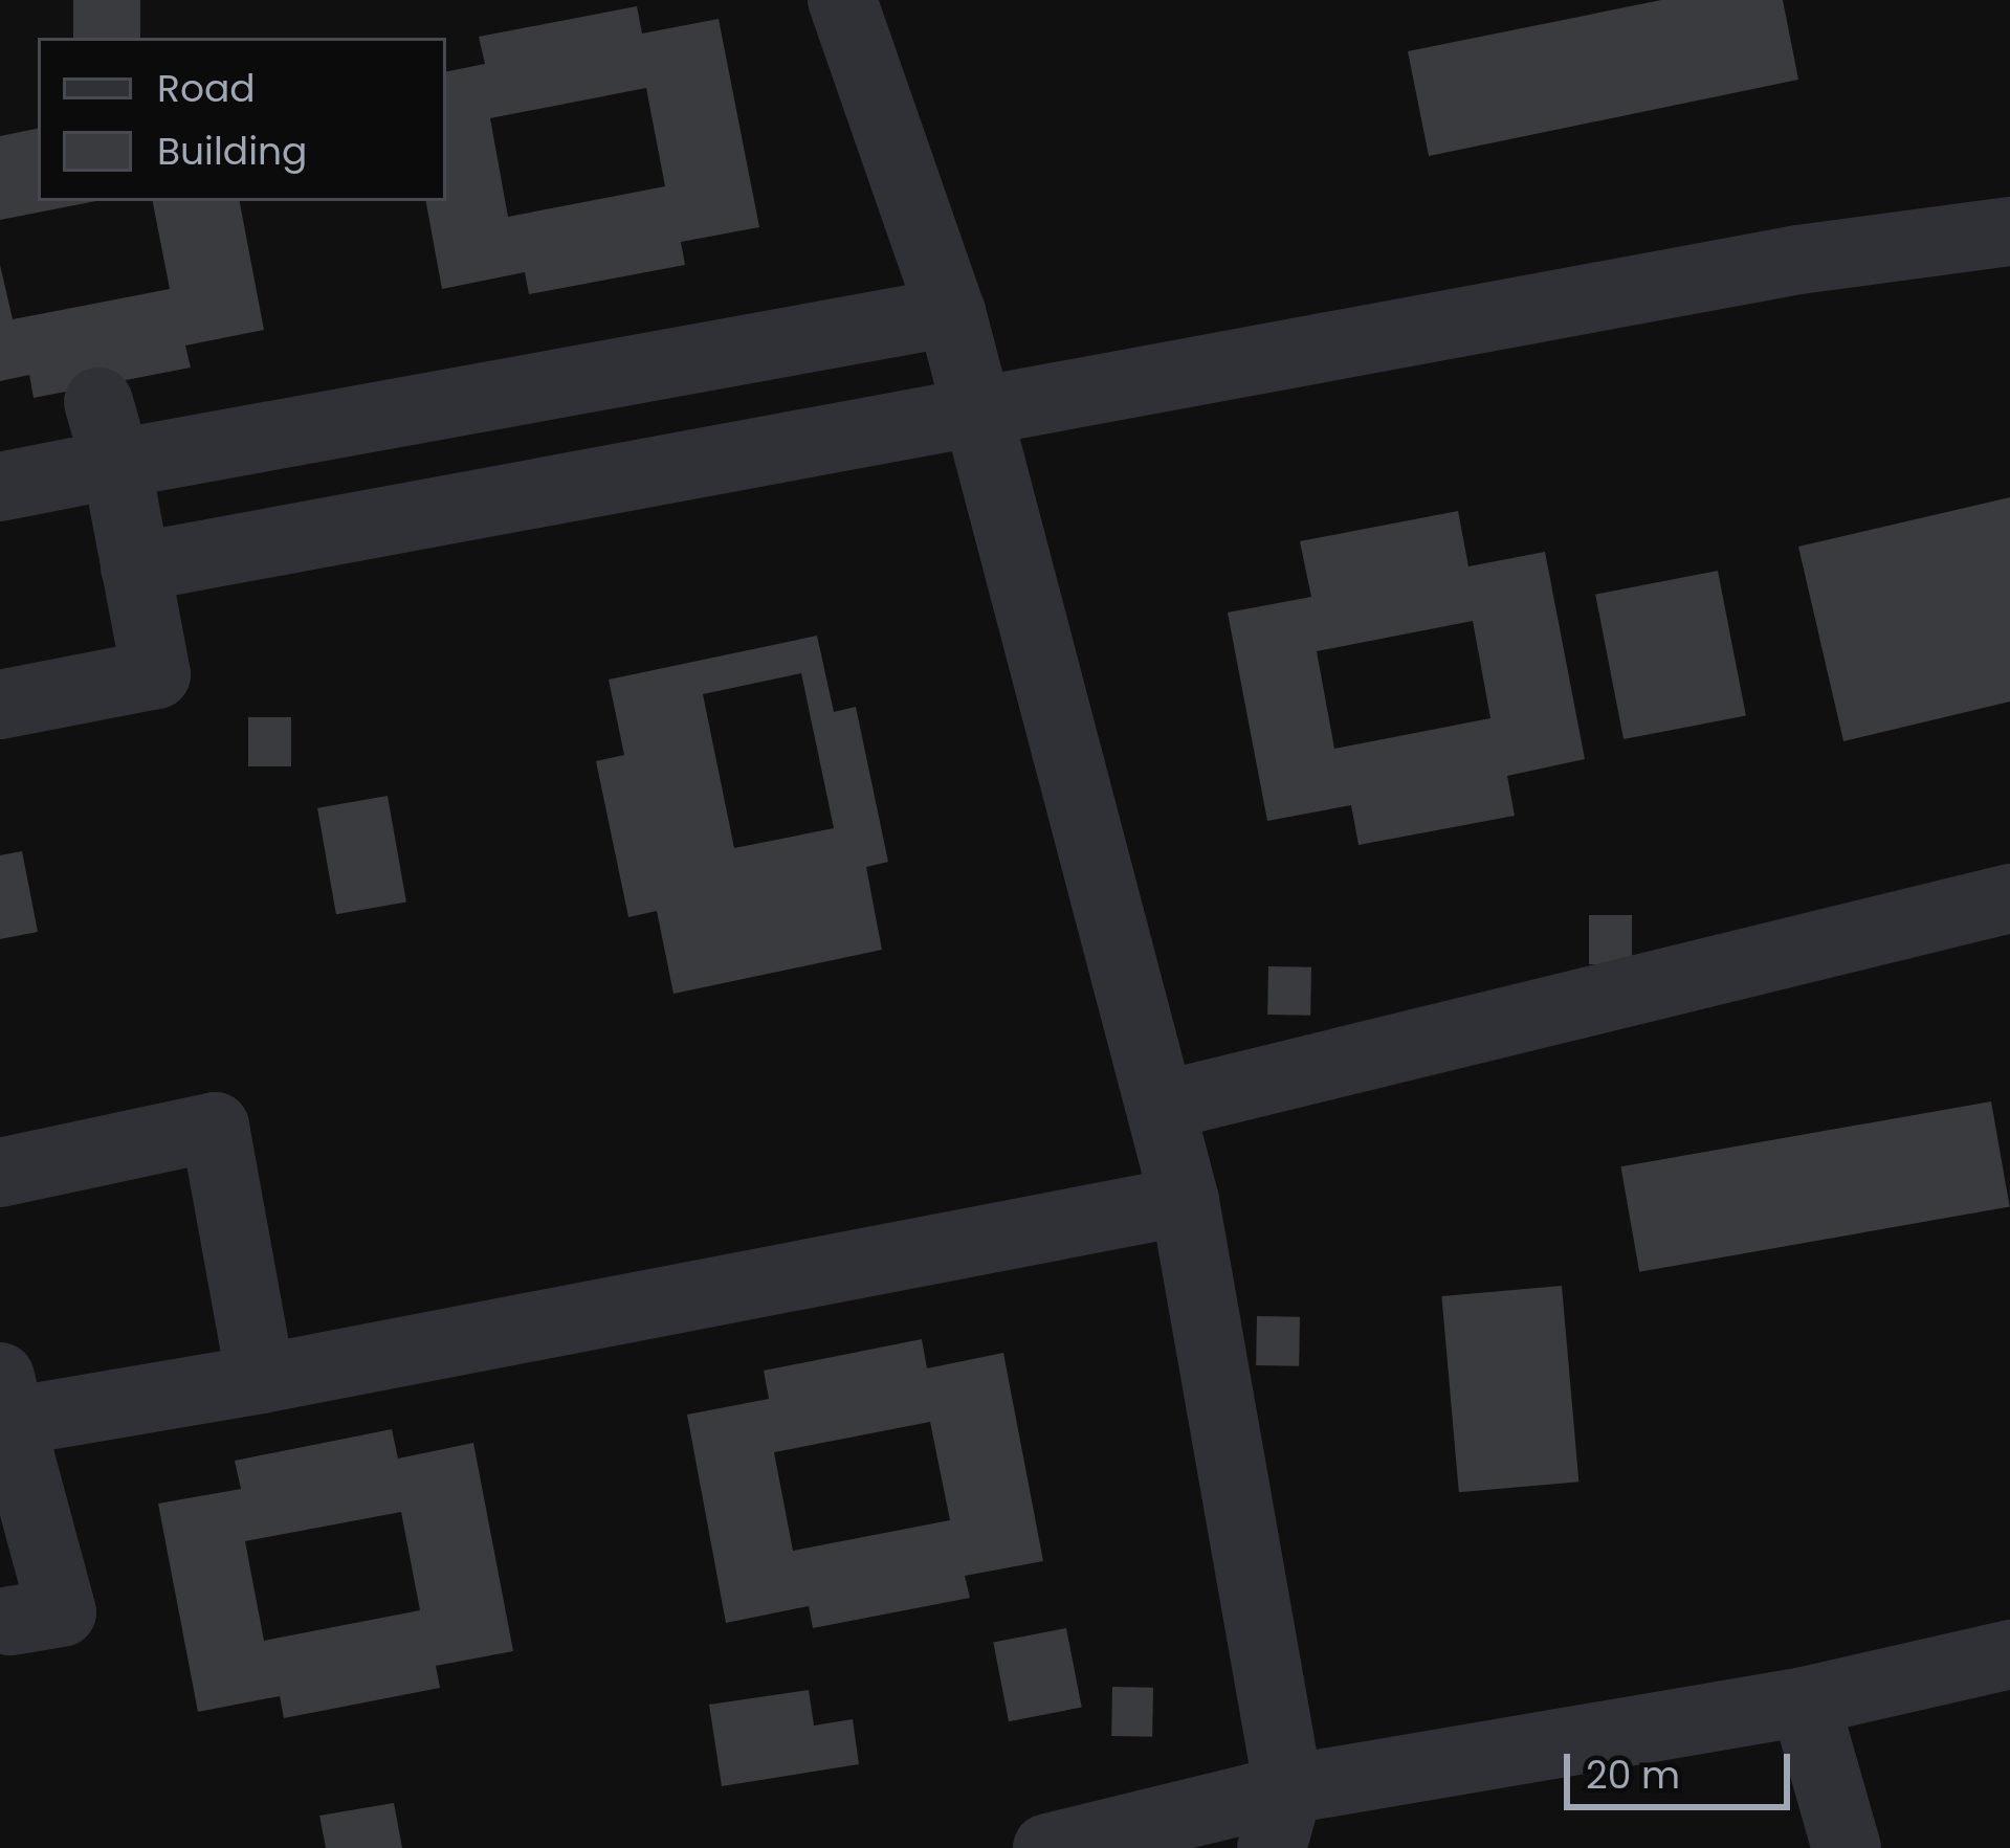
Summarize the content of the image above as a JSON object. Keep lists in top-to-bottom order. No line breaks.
{"legend":["Road","Building"],"scale_bar":"20 m"}
